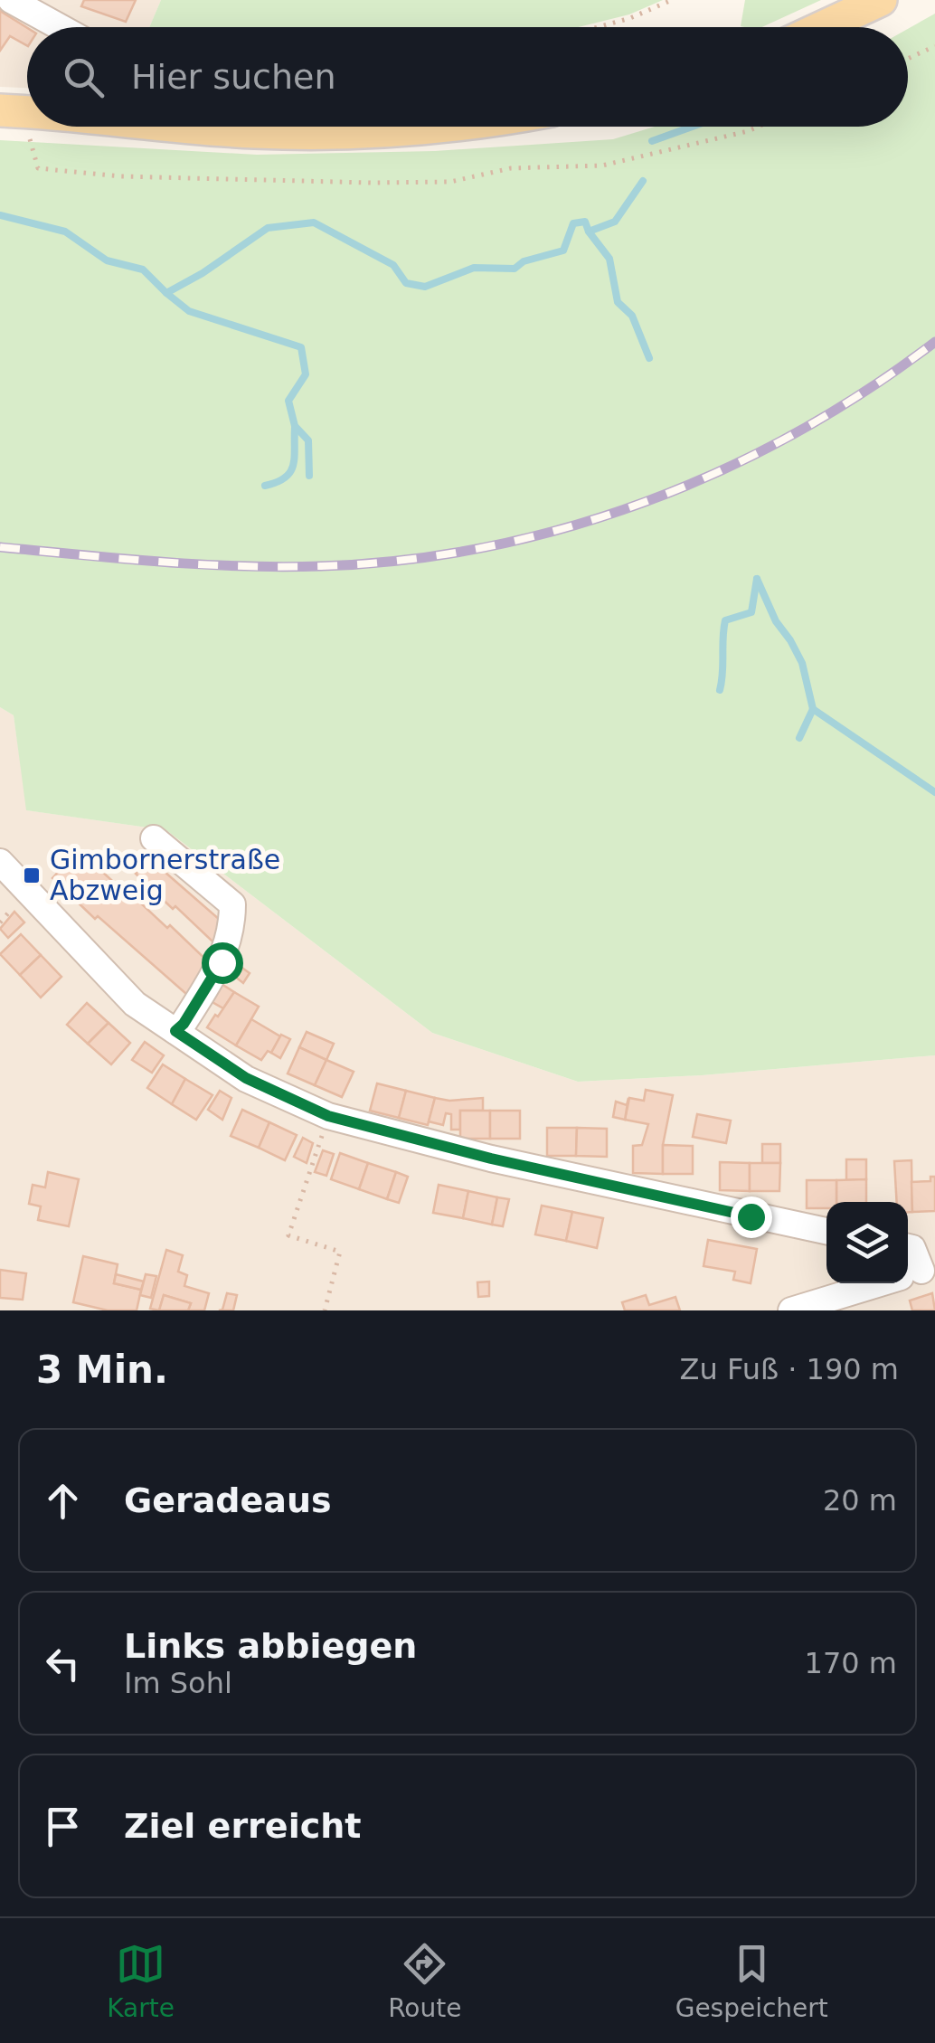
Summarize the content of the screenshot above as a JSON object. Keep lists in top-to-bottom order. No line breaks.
{"places":{"transit":["Gimbornerstraße Abzweig"]},"page":{"search":"Hier suchen","heading":["3 Min.","Zu Fuß · 190 m"],"list":[["Geradeaus","20 m"],["Links abbiegen","Im Sohl","170 m"],"Ziel erreicht"],"nav":["Karte","Route","Gespeichert"]}}
